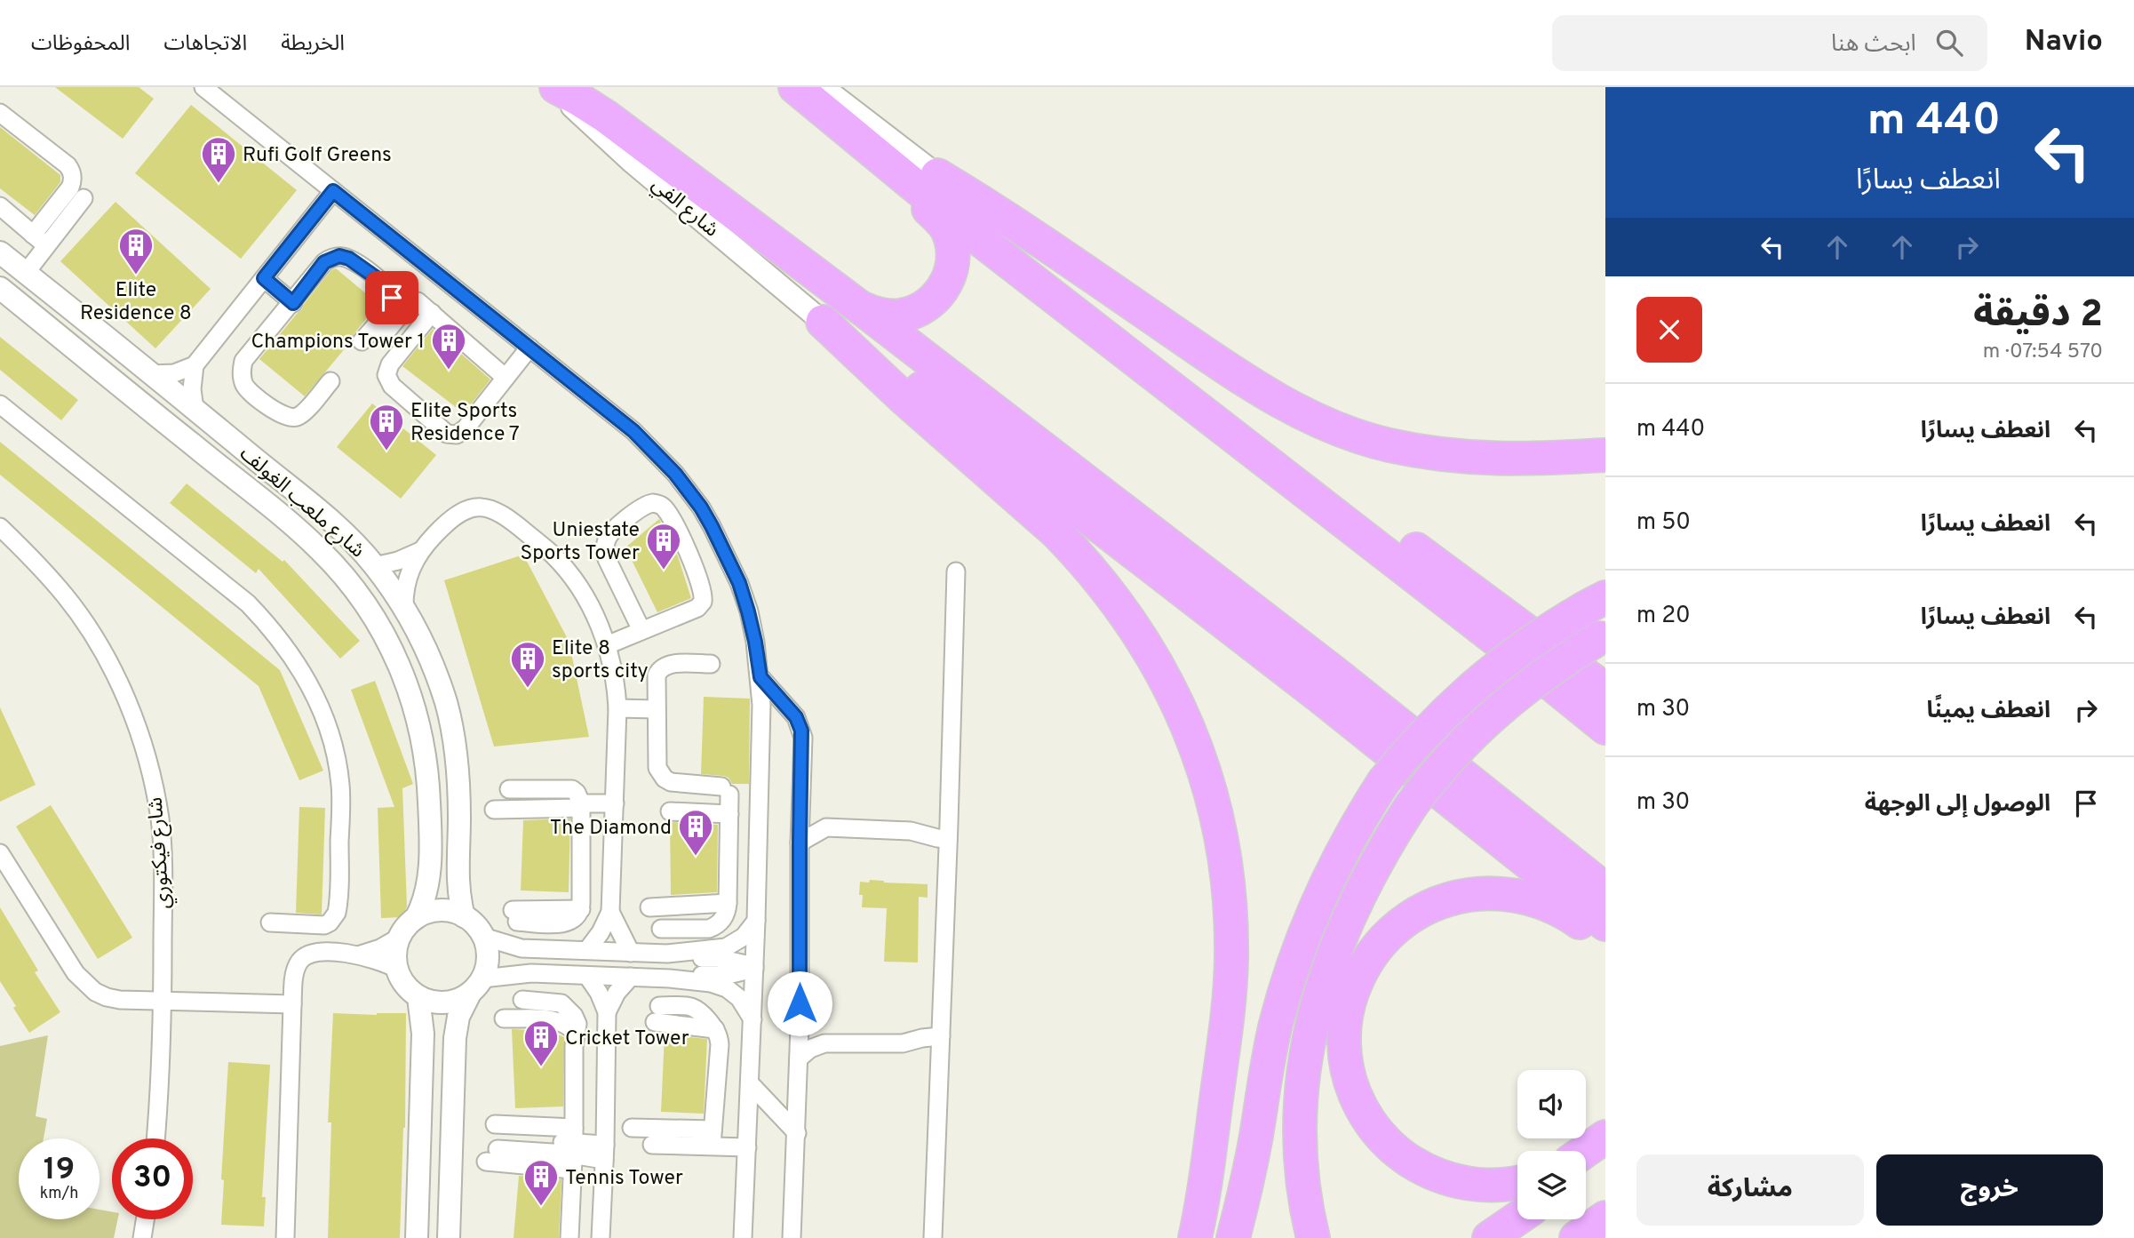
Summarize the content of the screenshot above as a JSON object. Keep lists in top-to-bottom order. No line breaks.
{"streets":{"street":["شارع الفي","شارع ملعب الغولف","شارع فيكتوري"]},"places":{"building":["Rufi Golf Greens","Elite Residence 8","Champions Tower 1","Elite Sports Residence 7","Uniestate Sports Tower","Elite 8 sports city","The Diamond","Cricket Tower","Tennis Tower"]},"page":{"header":"Navio","search":"ابحث هنا","nav":["الخريطة","الاتجاهات","المحفوظات"],"turn":["440 m","انعطف يسارًا"],"heading":["2 دقيقة","570 m · 07:54"],"list":[{"name":"انعطف يسارًا","value":"440 m"},{"name":"انعطف يسارًا","value":"50 m"},{"name":"انعطف يسارًا","value":"20 m"},{"name":"انعطف يمينًا","value":"30 m"},{"name":"الوصول إلى الوجهة","value":"30 m"}],"speed":"19 km/h","limit":"30","buttons":["خروج","مشاركة"]}}
